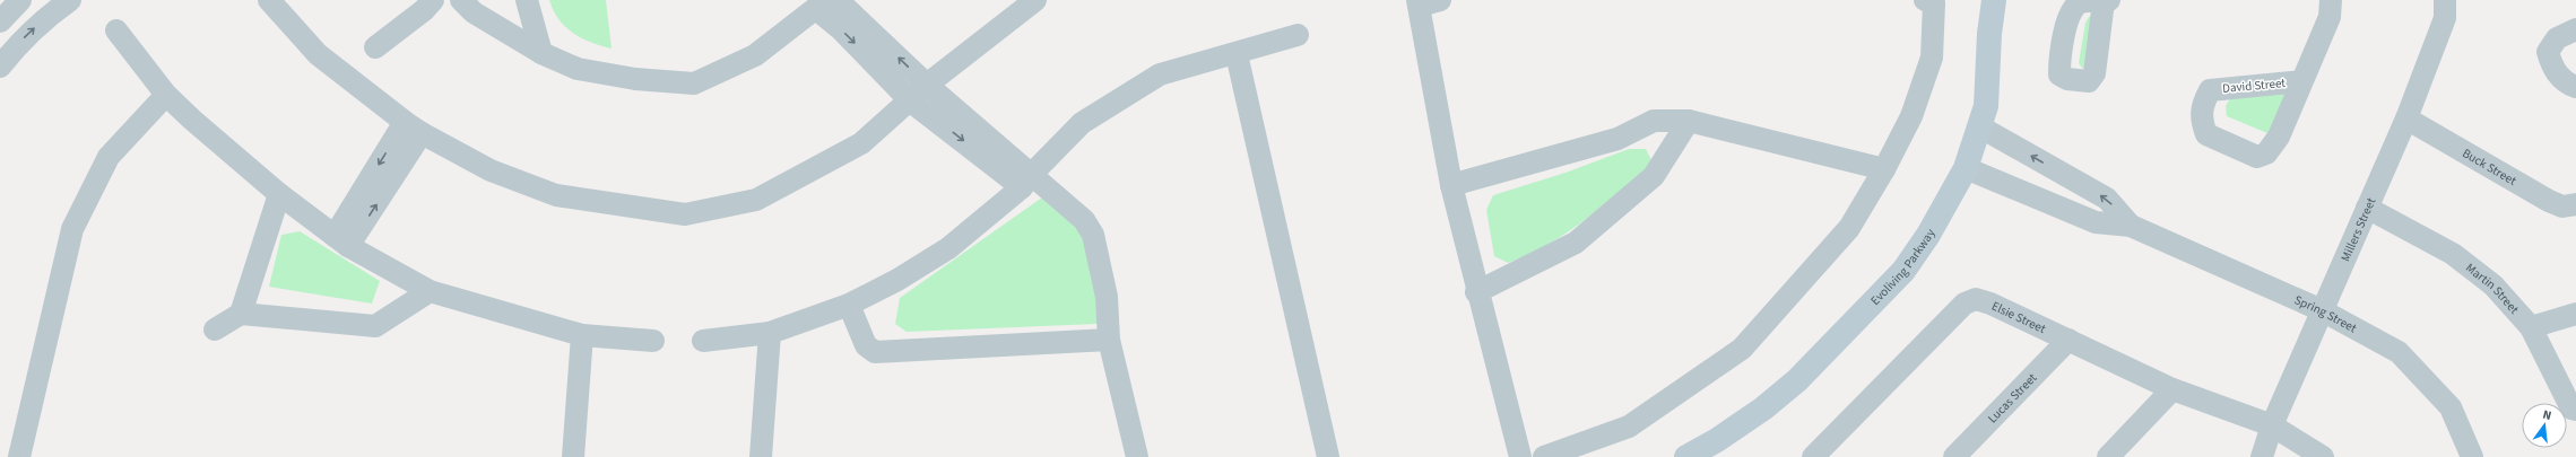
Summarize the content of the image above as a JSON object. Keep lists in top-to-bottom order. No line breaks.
{"streets":{"street":["David Street","Buck Street","Millers Street","Evoliving Parkway","Martin Street","Spring Street","Elsie Street","Lucas Street"]},"crossings":[["Buck Street","Millers Street"],["Millers Street","Martin Street"],["Millers Street","Spring Street"],["Millers Street","Elsie Street"],["Evoliving Parkway","Spring Street"],["Elsie Street","Lucas Street"]],"north":"top"}
